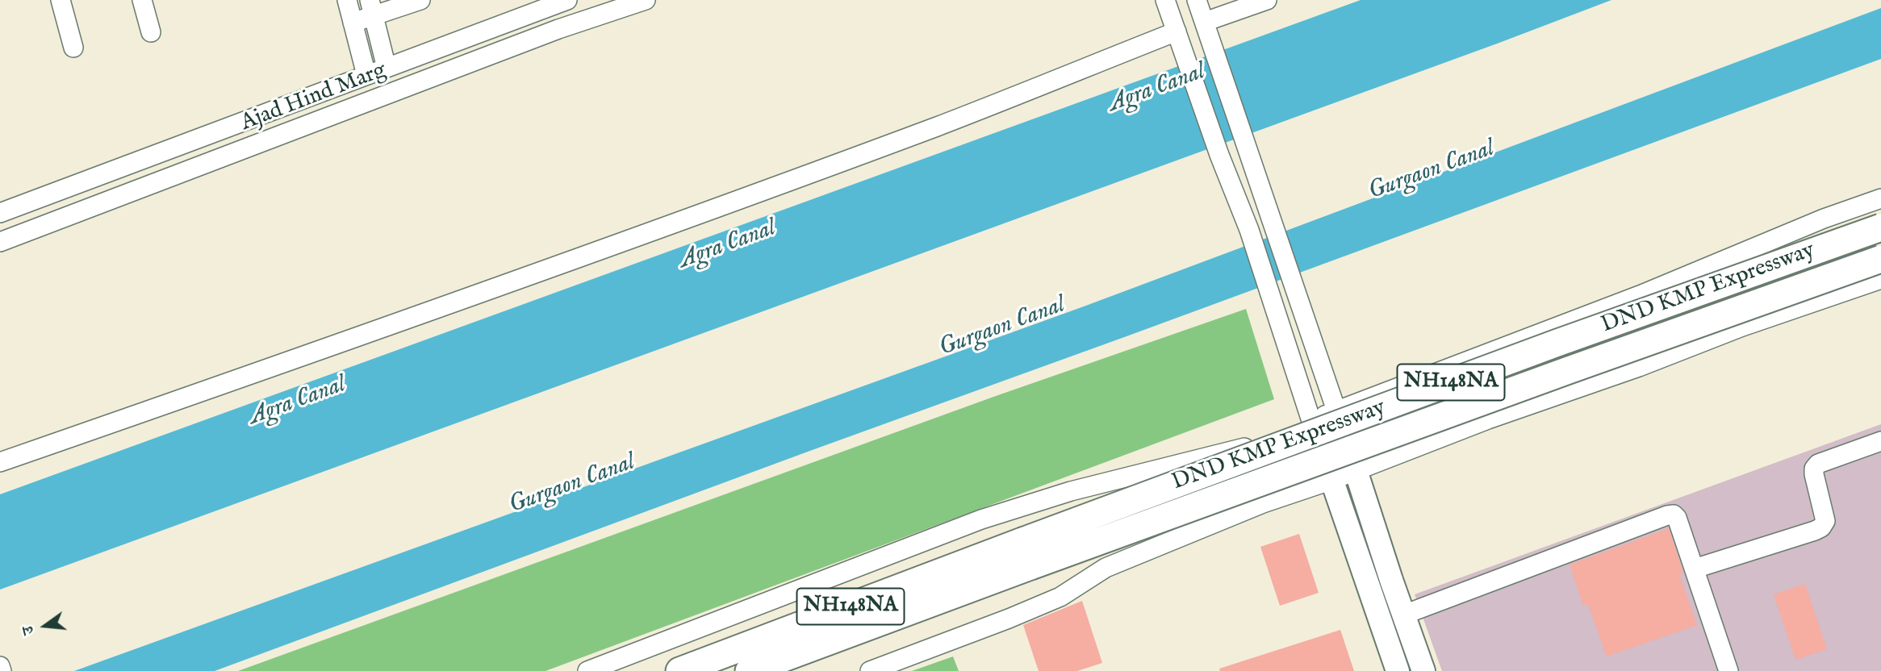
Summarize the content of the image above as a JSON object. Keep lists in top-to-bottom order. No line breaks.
{"streets":{"highway":["DND KMP Expressway","NH148NA"],"street":["Ajad Hind Marg"]},"water":["Agra Canal","Gurgaon Canal"],"north":"left"}
